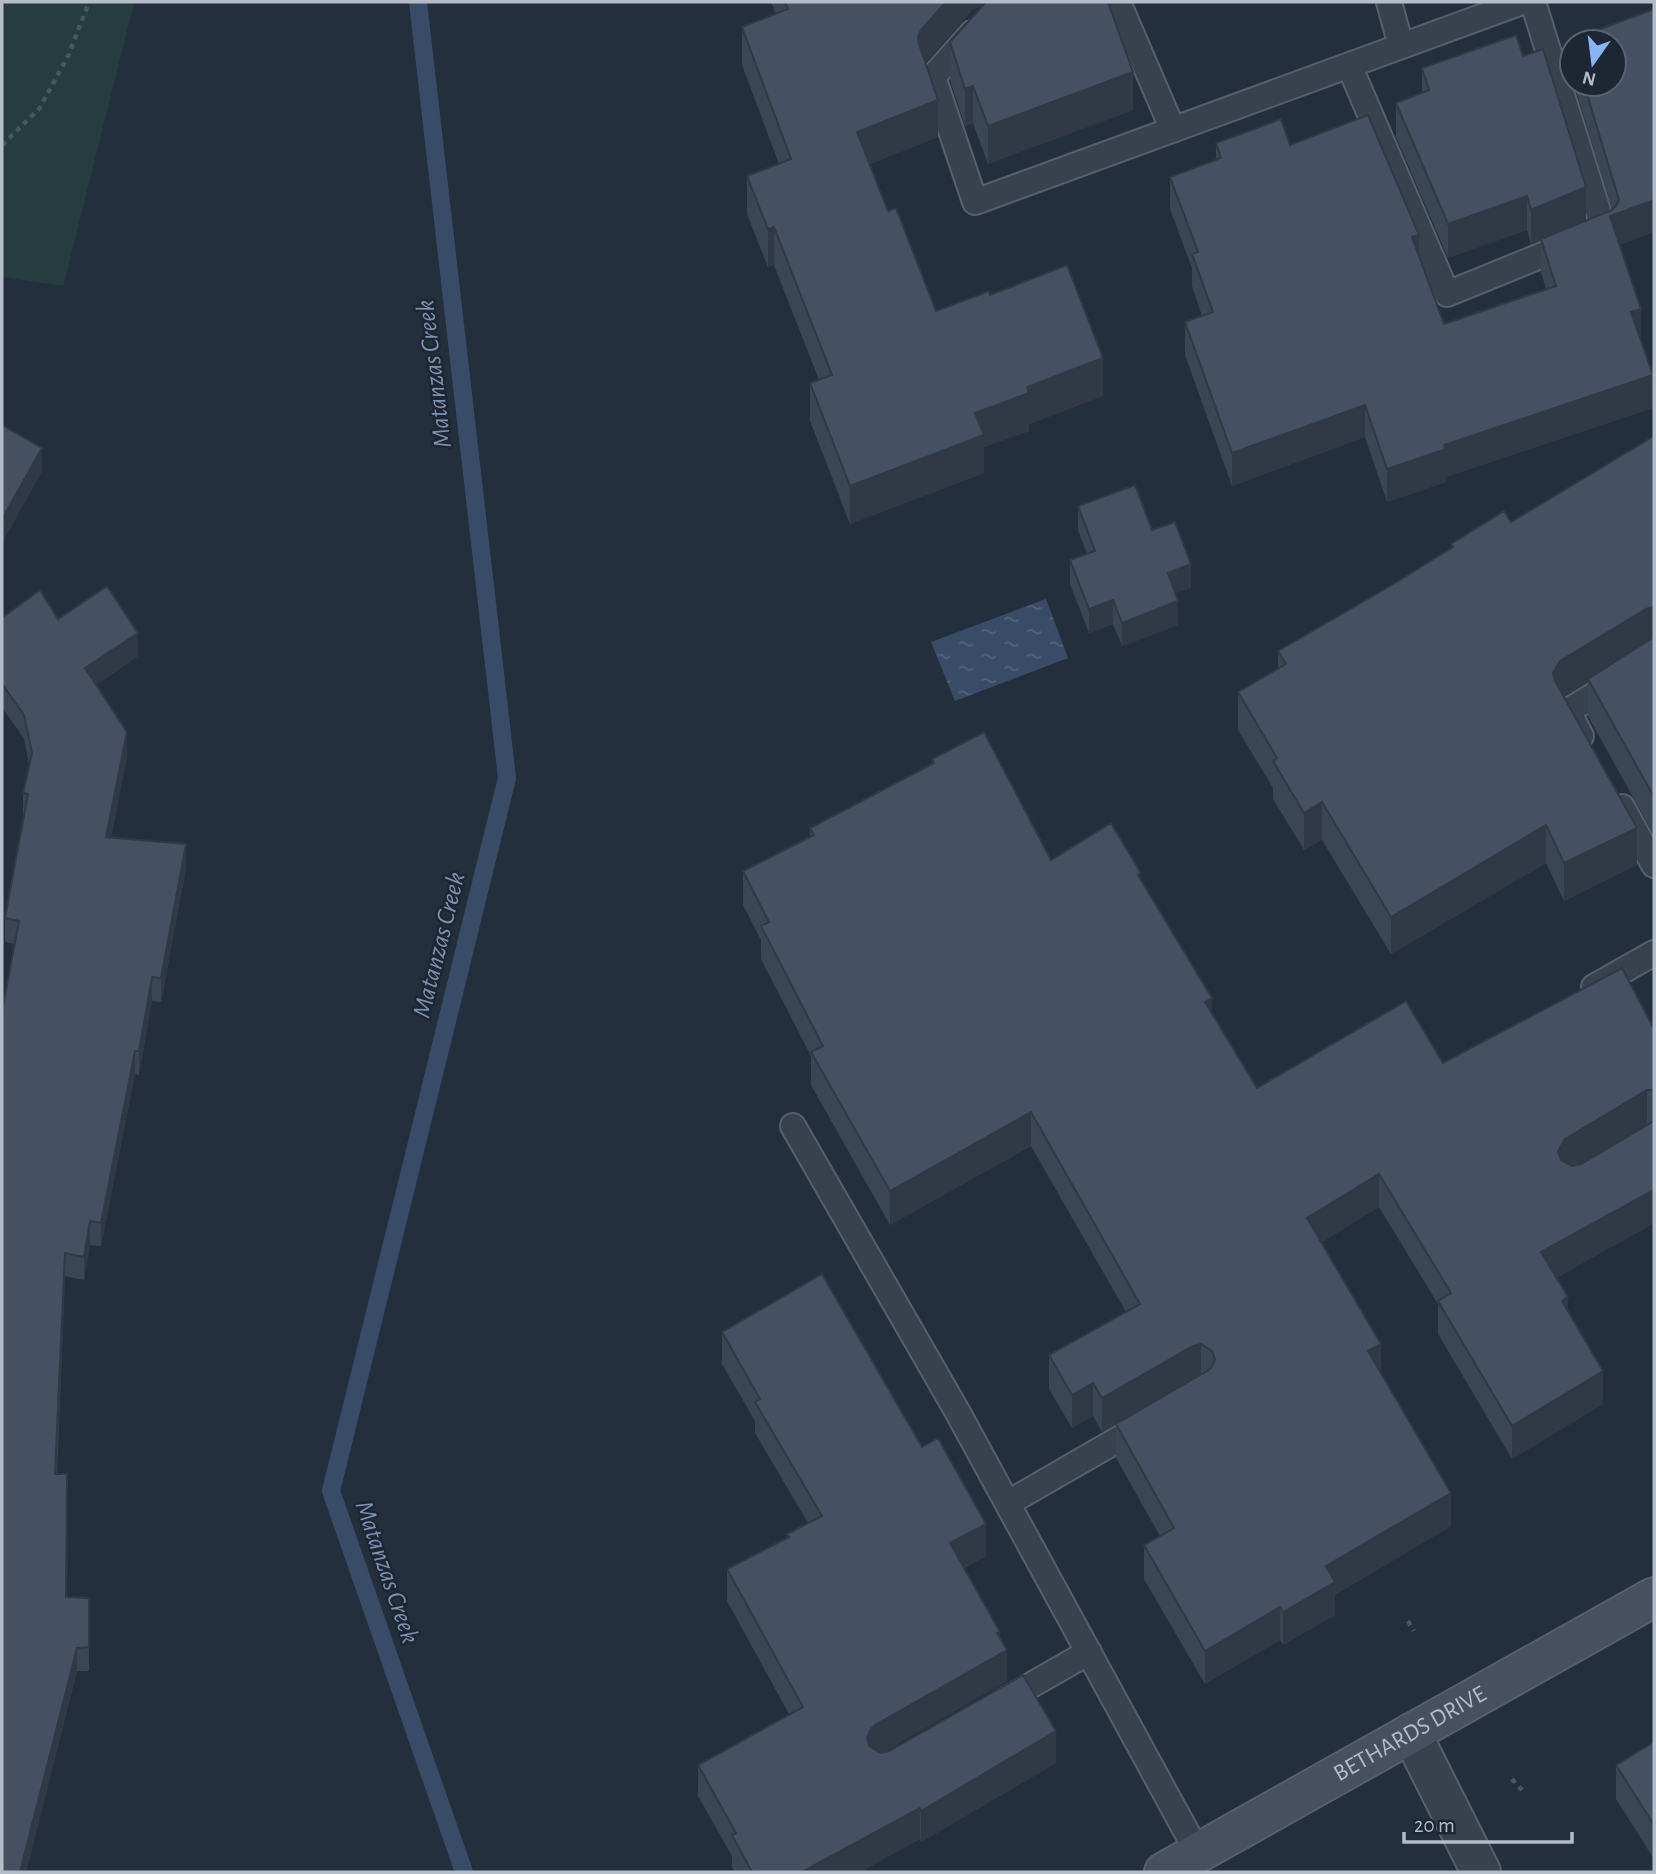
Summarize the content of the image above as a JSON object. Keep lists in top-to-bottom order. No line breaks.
{"streets":{"street":["BETHARDS DRIVE"]},"water":["Matanzas Creek"],"scale_bar":"20 m","north":"bottom"}
